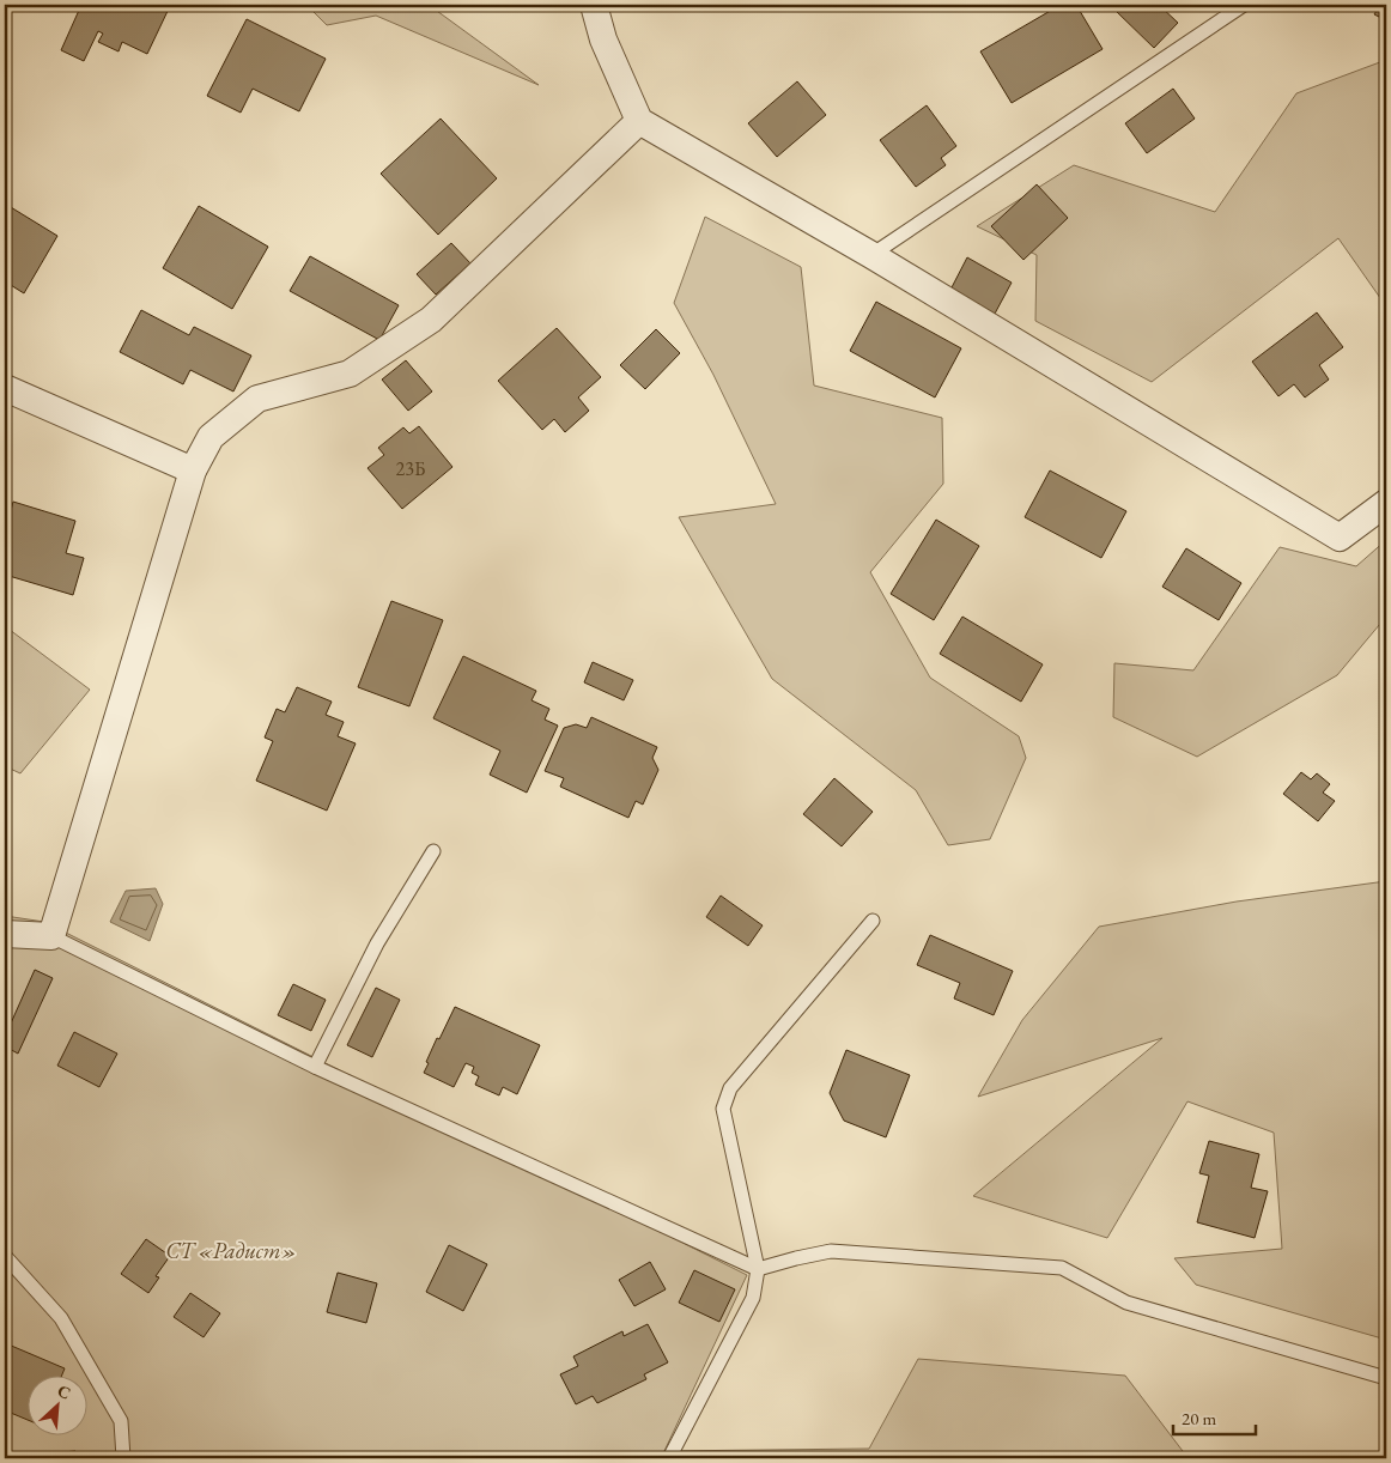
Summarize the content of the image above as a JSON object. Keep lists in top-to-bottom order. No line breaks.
{"parks":["СТ «Радист»"],"house_numbers":["23Б"],"scale_bar":"20 m","north":"top right"}
